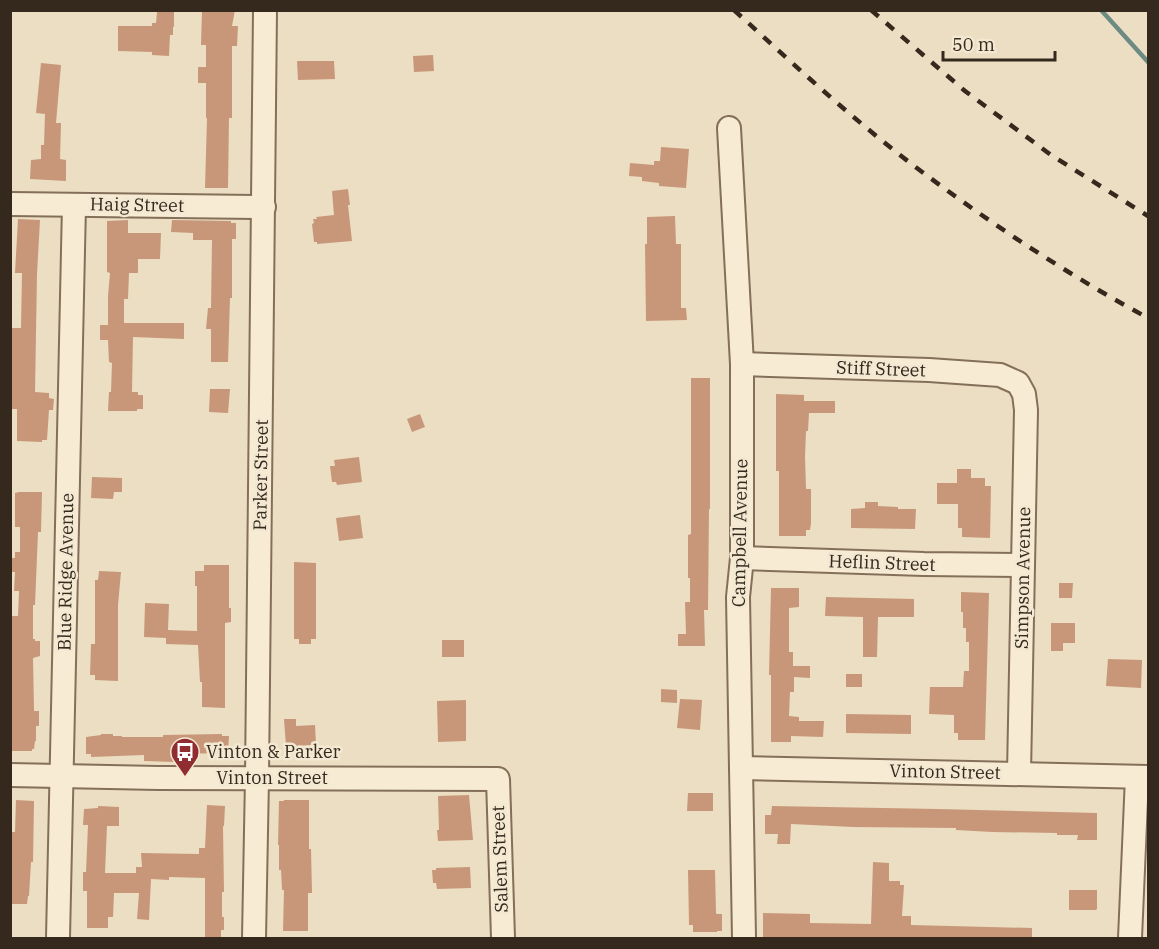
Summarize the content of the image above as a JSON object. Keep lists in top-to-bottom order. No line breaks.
{"streets":{"street":["Haig Street","Stiff Street","Parker Street","Campbell Avenue","Heflin Street","Blue Ridge Avenue","Simpson Avenue","Vinton Street","Salem Street"]},"crossings":[["Haig Street","Parker Street"],["Haig Street","Blue Ridge Avenue"],["Stiff Street","Campbell Avenue"],["Stiff Street","Simpson Avenue"],["Parker Street","Vinton Street"],["Campbell Avenue","Heflin Street"],["Campbell Avenue","Vinton Street"],["Heflin Street","Simpson Avenue"],["Blue Ridge Avenue","Vinton Street"],["Simpson Avenue","Vinton Street"],["Vinton Street","Salem Street"]],"places":{"bus stop":["Vinton & Parker"]},"scale_bar":"50 m"}
